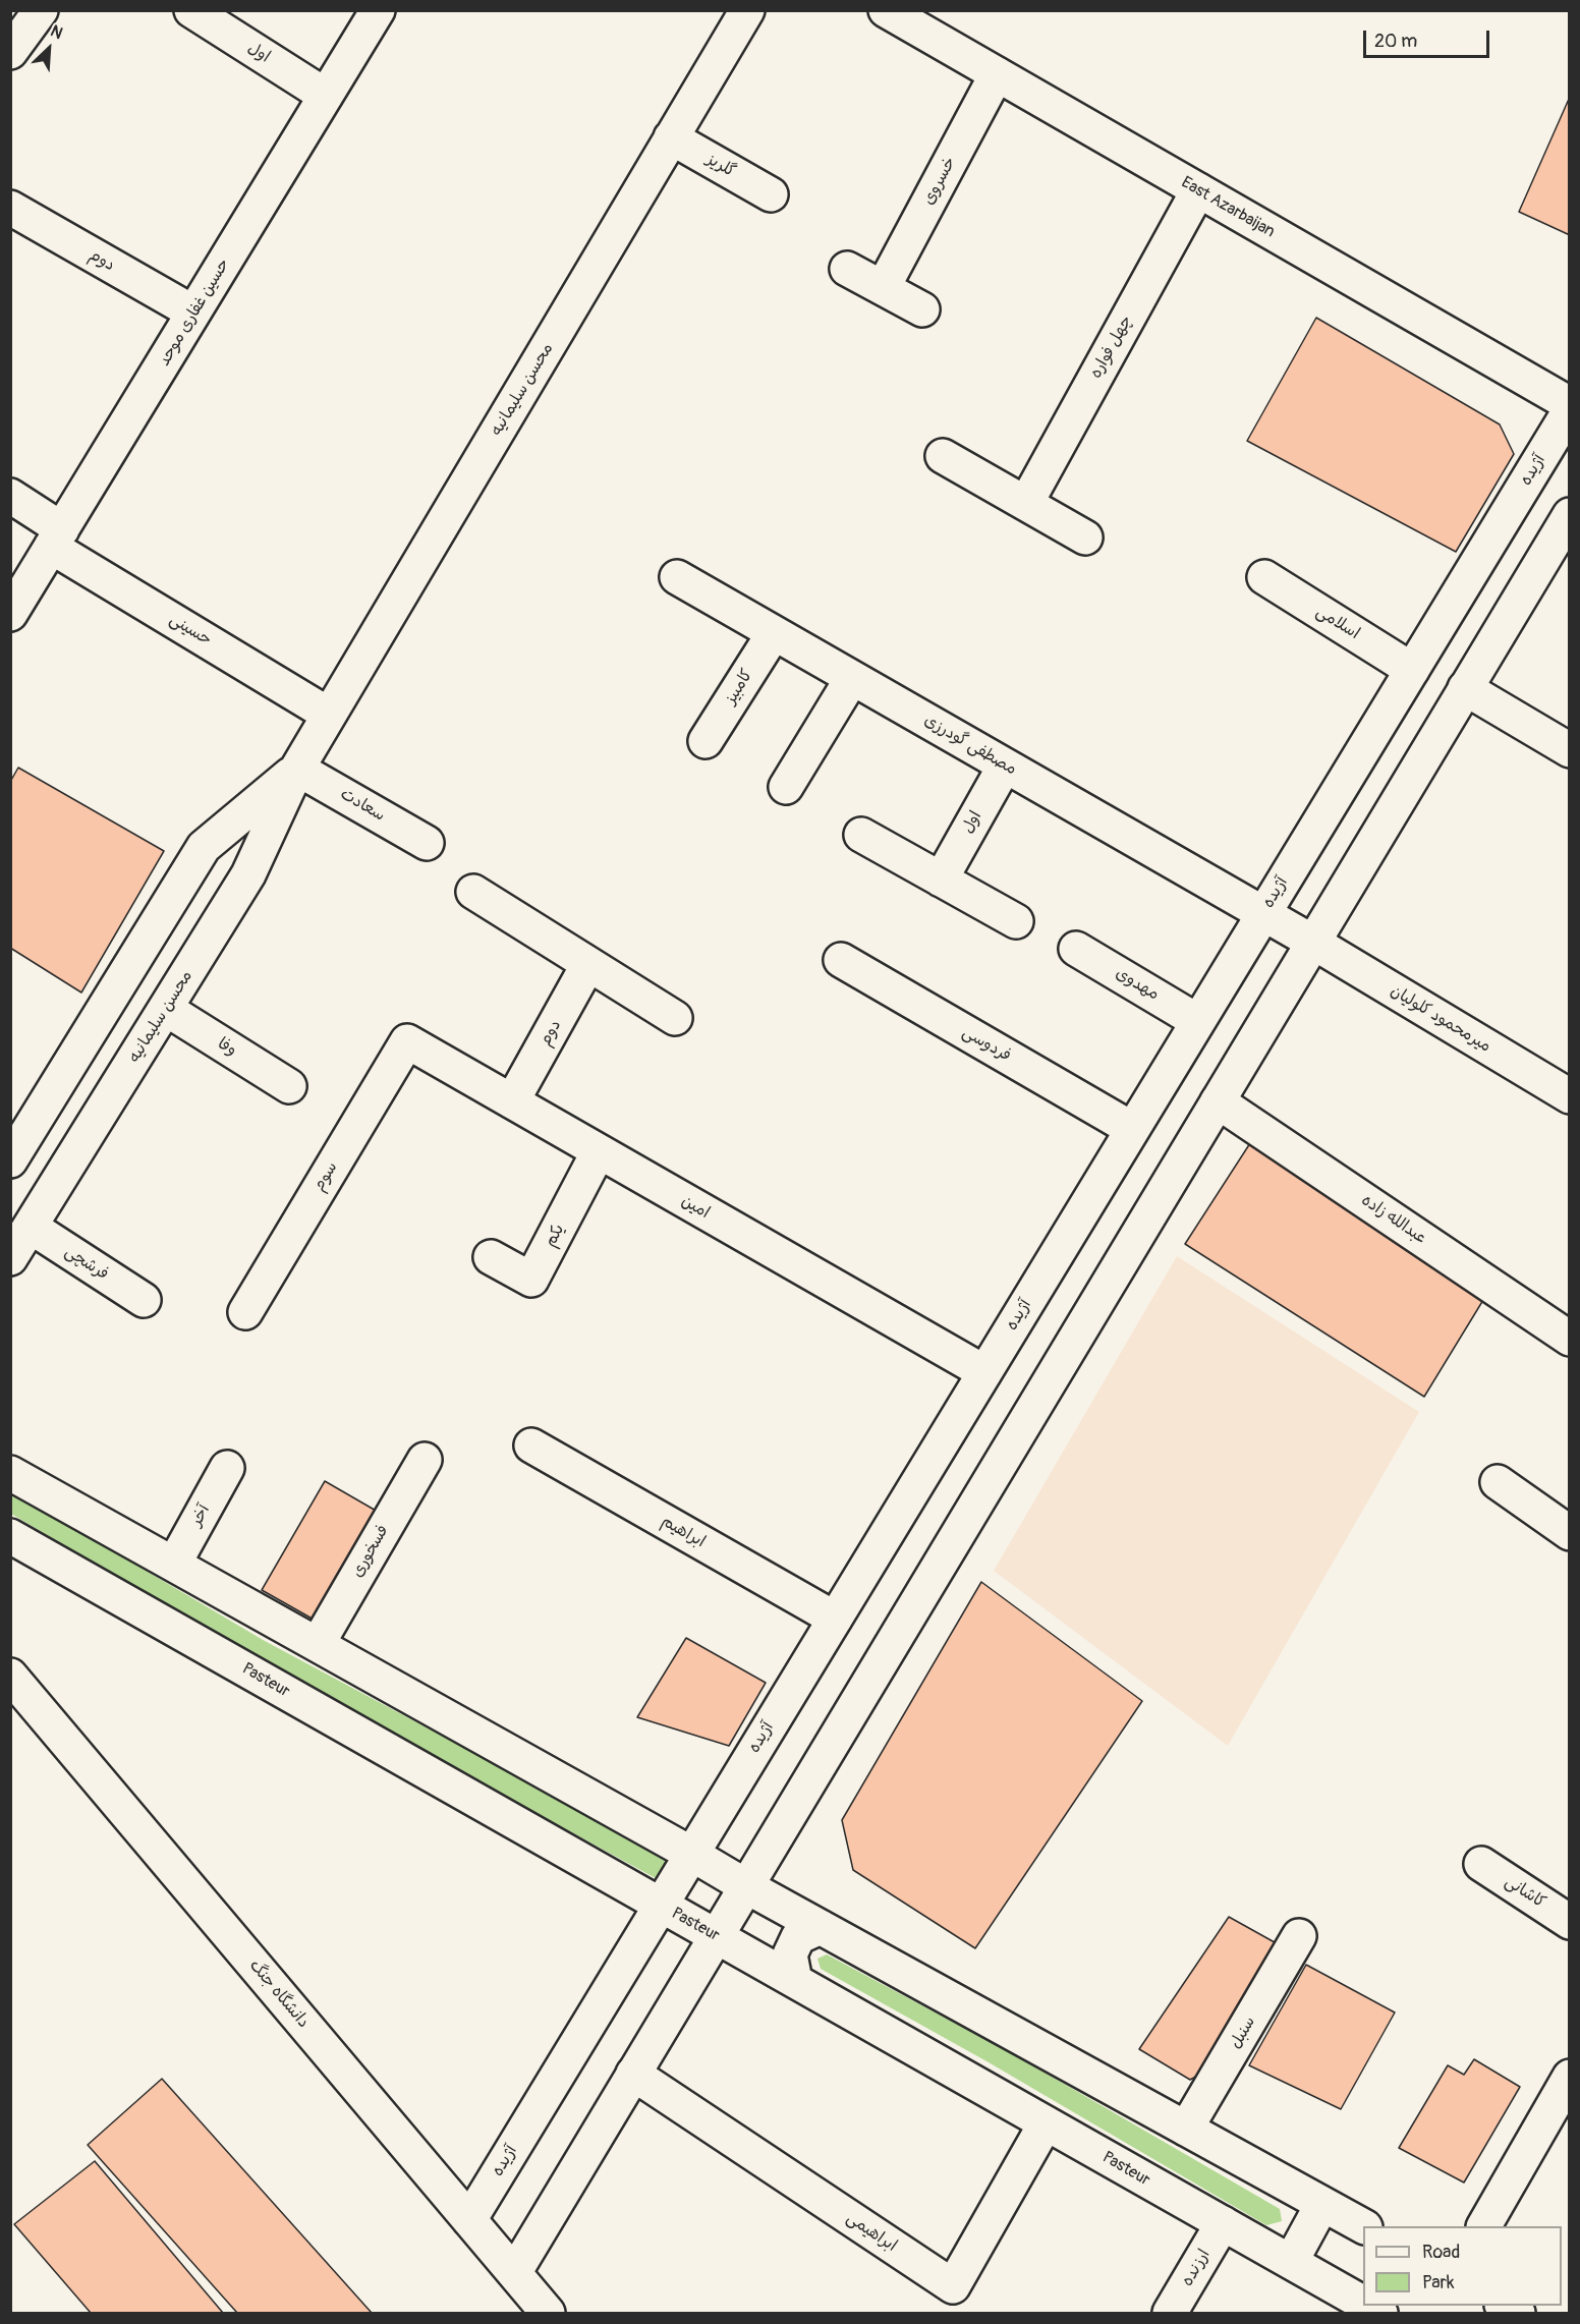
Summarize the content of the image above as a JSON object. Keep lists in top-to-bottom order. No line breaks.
{"streets":{"main road":["اول","گلریز","خسروی","East Azarbaijan","دوم","حسین غفاری موحد","چهل فواره","محسن سلیمانیه","آژیده","اسلامی","حسینی","کامبیز","مصطفی گودرزی","سعادت","مهدوی","میرمحمود کلولیان","فردوسی","وفا","سوم","امین","عبدالله زاده","یکم","فرشچی","آخر","ابراهیم","فسخوری","Pasteur","کاشانی","دانشگاه جنگ","سنبل","ابراهیمی","ارزنده"]},"crossings":[["اول","حسین غفاری موحد"],["اول","مصطفی گودرزی"],["گلریز","محسن سلیمانیه"],["خسروی","East Azarbaijan"],["East Azarbaijan","چهل فواره"],["دوم","حسین غفاری موحد"],["دوم","امین"],["حسین غفاری موحد","حسینی"],["محسن سلیمانیه","حسینی"],["محسن سلیمانیه","سعادت"],["محسن سلیمانیه","وفا"],["محسن سلیمانیه","فرشچی"],["آژیده","اسلامی"],["آژیده","مصطفی گودرزی"],["آژیده","مهدوی"],["آژیده","فردوسی"],["آژیده","امین"],["آژیده","ابراهیم"],["آژیده","Pasteur"],["آژیده","دانشگاه جنگ"],["کامبیز","مصطفی گودرزی"],["مصطفی گودرزی","میرمحمود کلولیان"],["سوم","امین"],["امین","یکم"],["Pasteur","ابراهیمی"],["Pasteur","ارزنده"]],"legend":["Road","Park"],"scale_bar":"20 m","north":"top right"}
